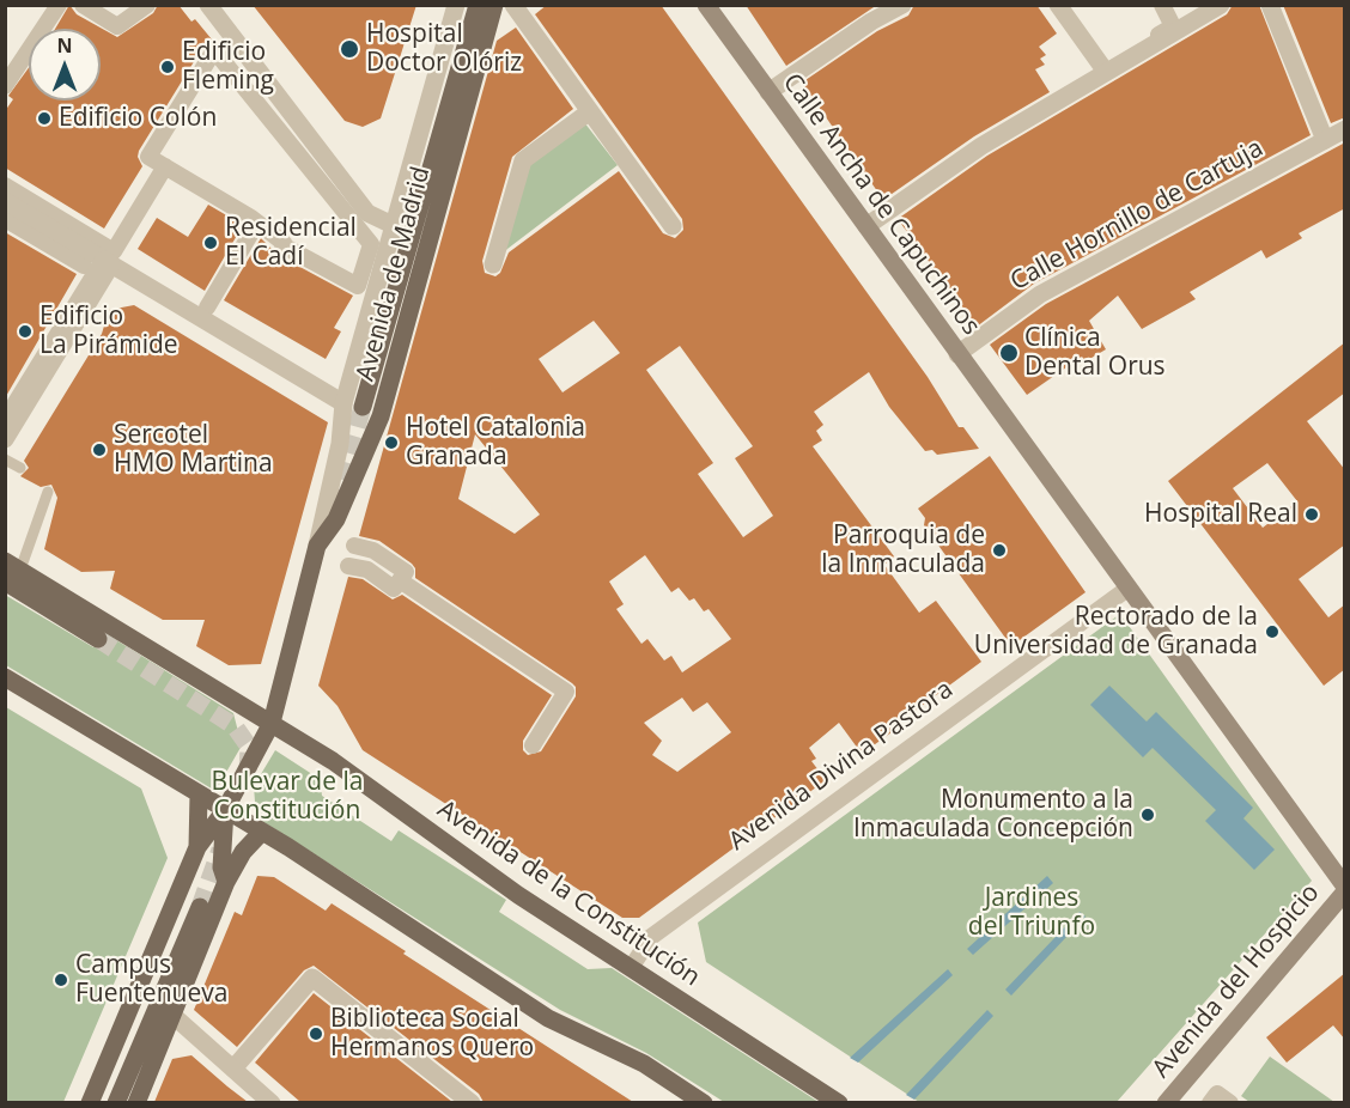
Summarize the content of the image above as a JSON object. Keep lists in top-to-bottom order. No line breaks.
{"streets":{"main road":["Calle Ancha de Capuchinos","Avenida de Madrid","Avenida de la Constitución","Avenida del Hospicio"],"street":["Calle Hornillo de Cartuja","Avenida Divina Pastora"]},"crossings":[["Calle Ancha de Capuchinos","Calle Hornillo de Cartuja"],["Calle Ancha de Capuchinos","Avenida Divina Pastora"],["Calle Ancha de Capuchinos","Avenida del Hospicio"],["Avenida de Madrid","Avenida de la Constitución"],["Avenida Divina Pastora","Avenida de la Constitución"]],"parks":["Bulevar de la Constitución","Jardines del Triunfo"],"places":["Hospital Doctor Olóriz","Edificio Fleming","Edificio Colón","Residencial El Cadí","Edificio La Pirámide","Clínica Dental Orus","Hotel Catalonia Granada","Sercotel HMO Martina","Hospital Real","Parroquia de la Inmaculada","Rectorado de la Universidad de Granada","Monumento a la Inmaculada Concepción","Campus Fuentenueva","Biblioteca Social Hermanos Quero"],"north":"top"}
